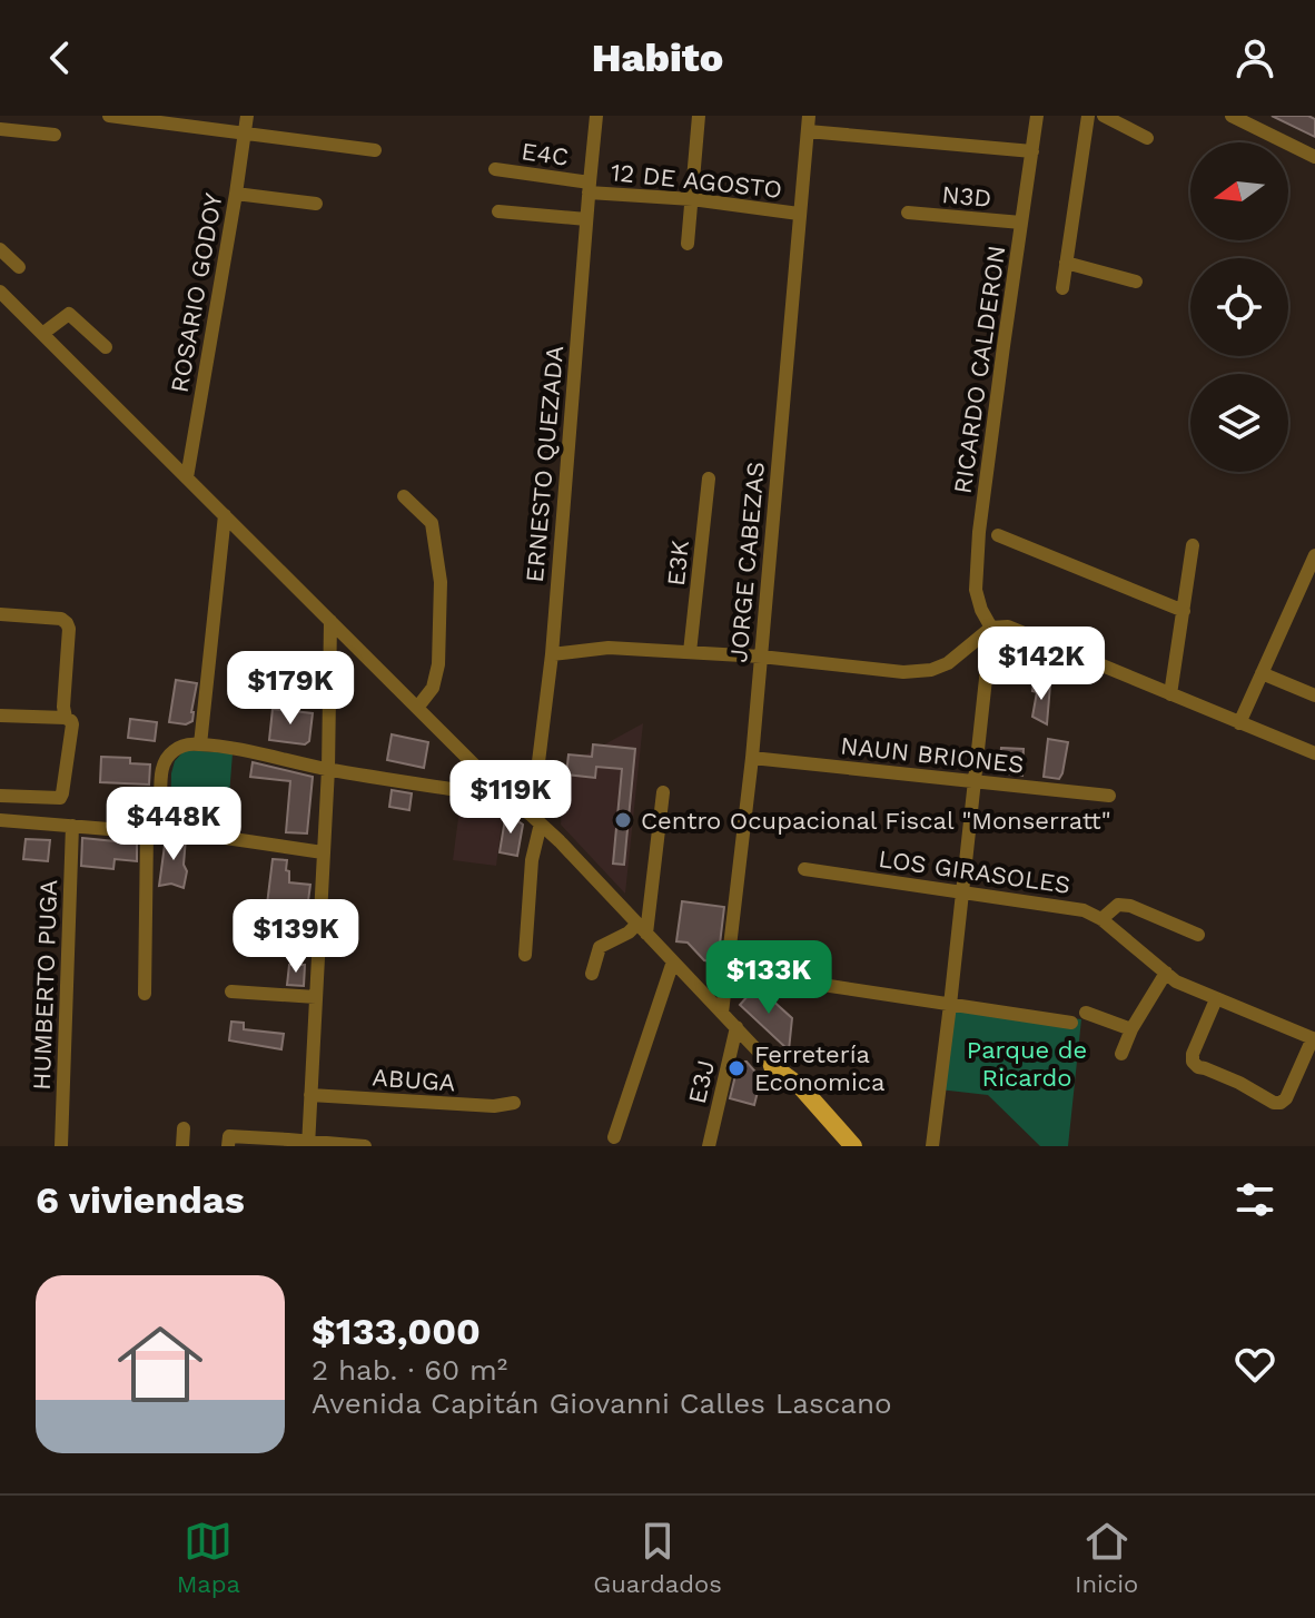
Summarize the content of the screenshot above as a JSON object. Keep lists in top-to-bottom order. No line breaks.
{"streets":{"street":["E4C","12 DE AGOSTO","N3D","ROSARIO GODOY","RICARDO CALDERON","ERNESTO QUEZADA","JORGE CABEZAS","E3K","NAUN BRIONES","LOS GIRASOLES","HUMBERTO PUGA","ABUGA","E3J"]},"crossings":[["E4C","12 DE AGOSTO"],["E4C","ERNESTO QUEZADA"],["12 DE AGOSTO","ERNESTO QUEZADA"],["12 DE AGOSTO","JORGE CABEZAS"],["N3D","RICARDO CALDERON"],["JORGE CABEZAS","NAUN BRIONES"]],"parks":["Parque de Ricardo"],"places":["Centro Ocupacional Fiscal \"Monserratt\"","Ferretería Economica"],"north":"left","page":{"header":"Habito","price":["$142K","$179K","$119K","$448K","$139K","$133K"],"heading":"6 viviendas","list":[{"name":"$133,000","note":"2 hab. · 60 m² · Avenida Capitán Giovanni Calles Lascano"}],"tabs":["Mapa","Guardados","Inicio"]}}
